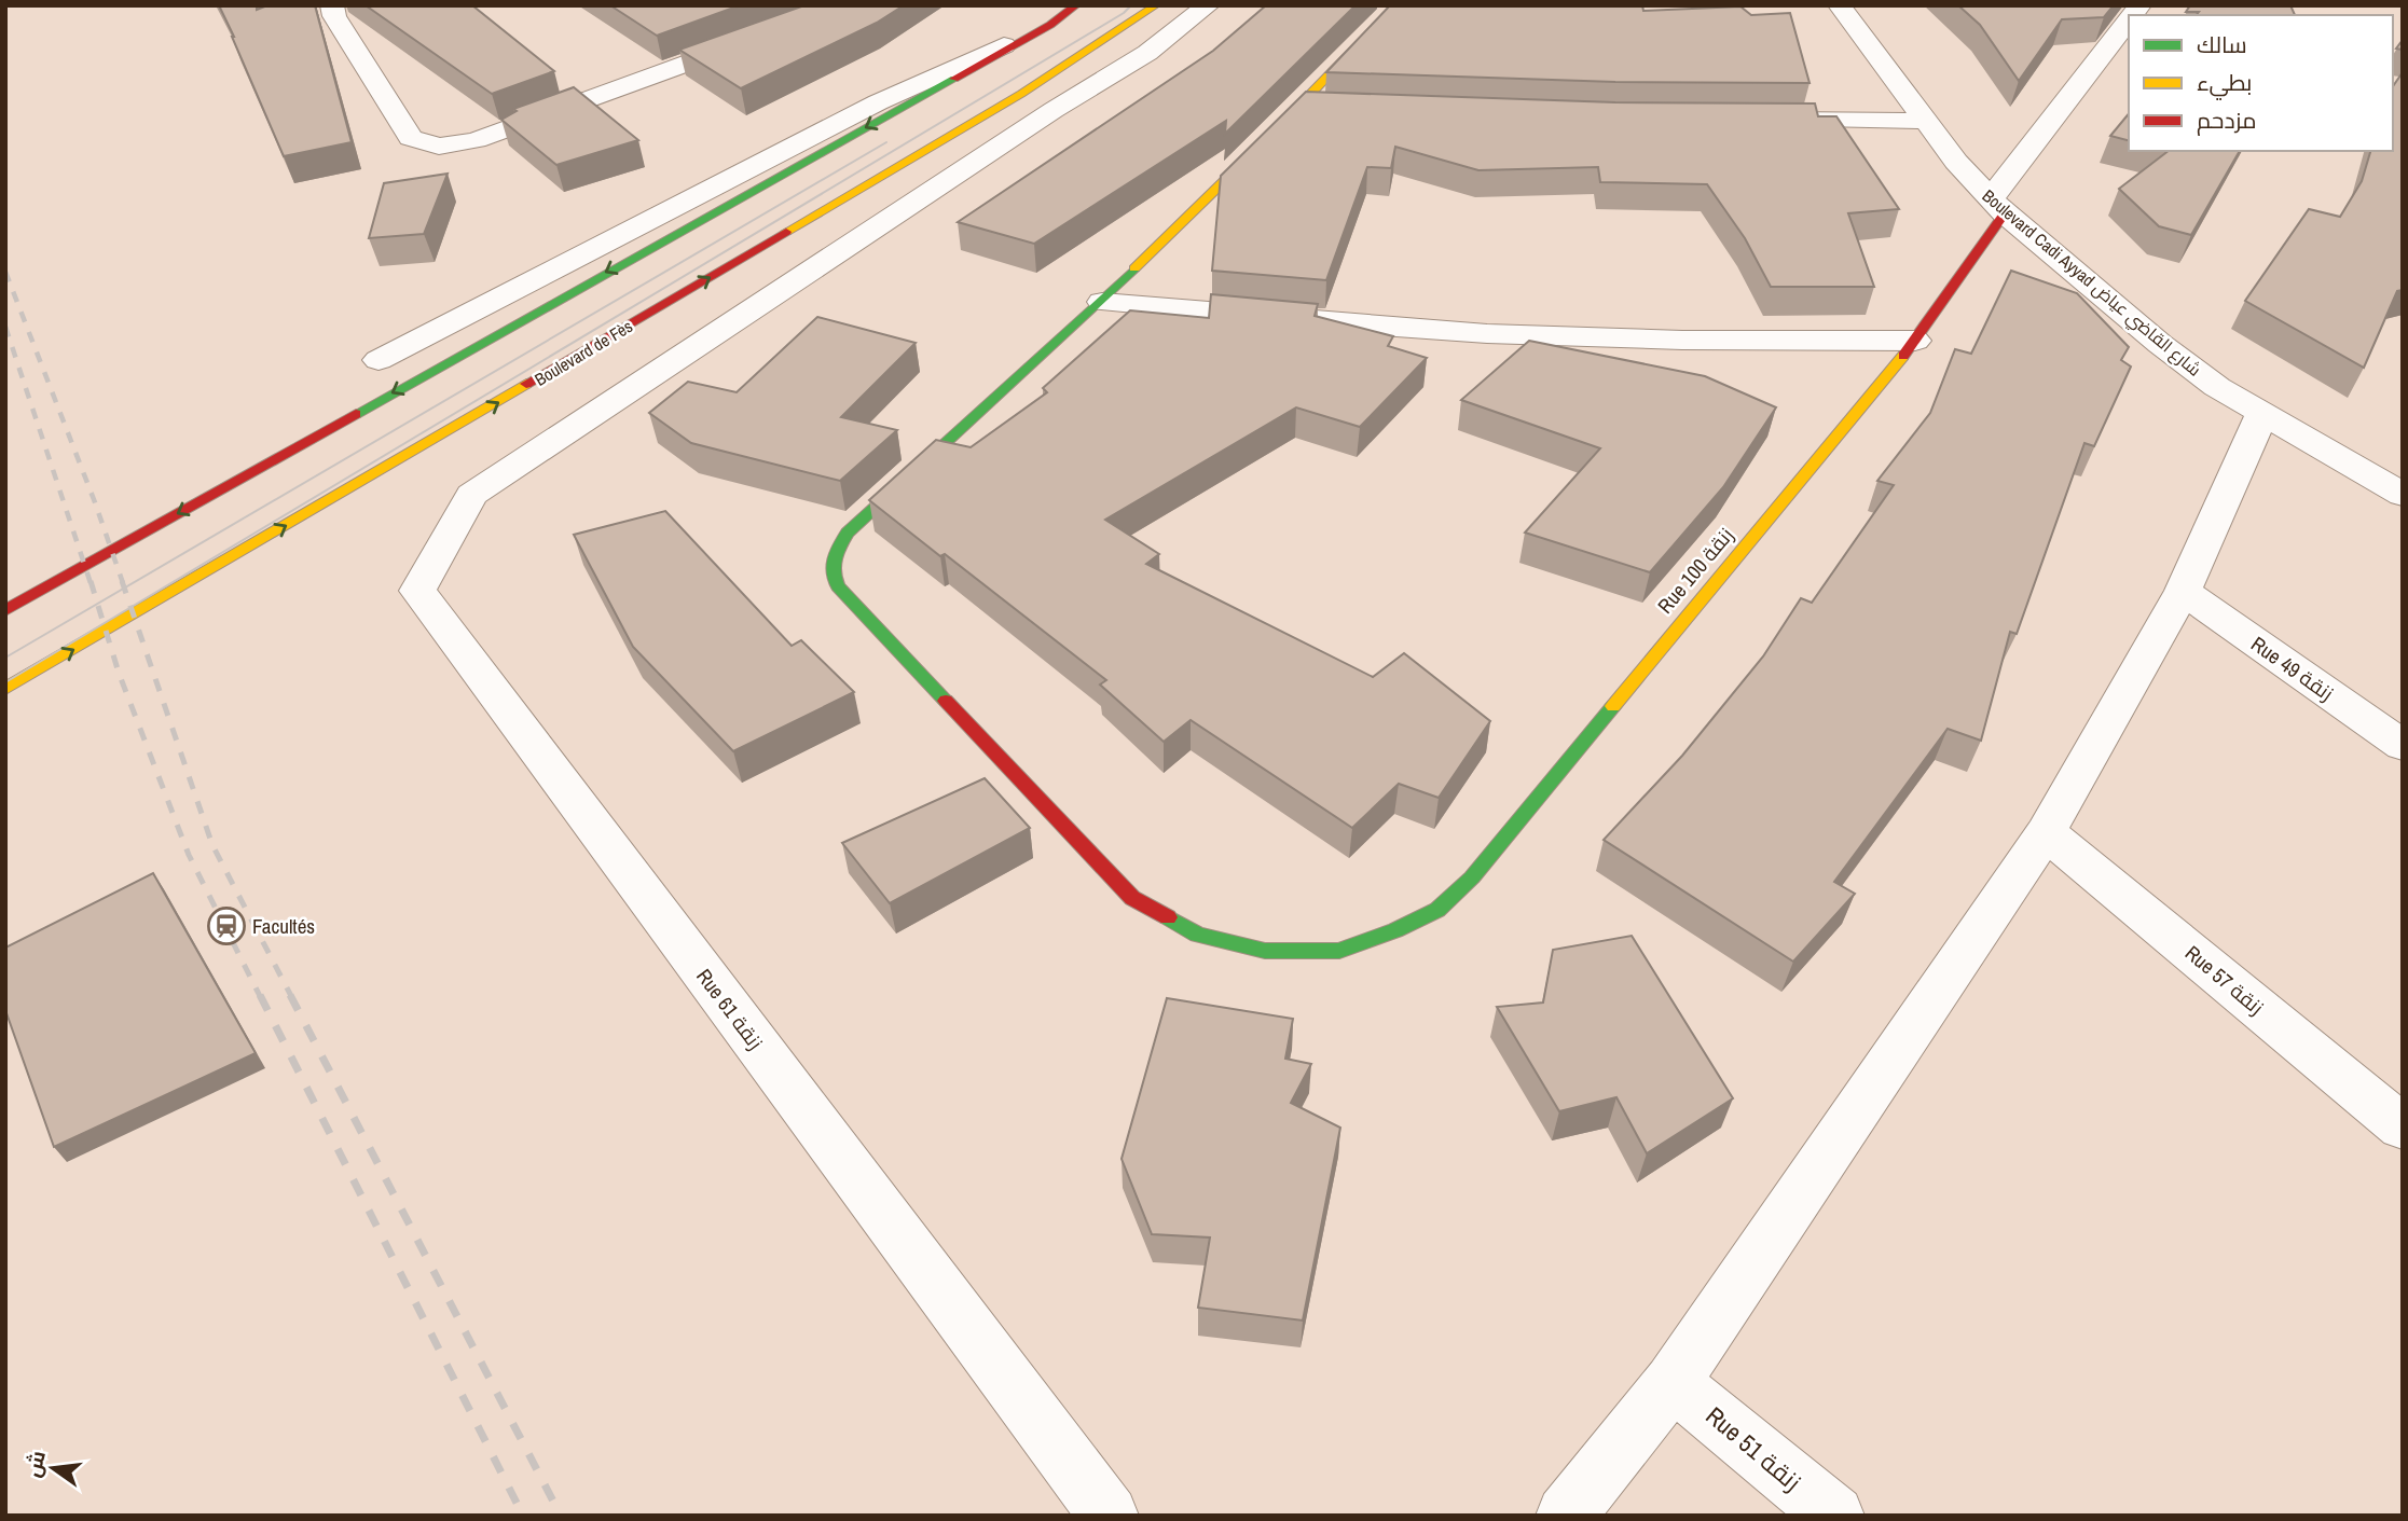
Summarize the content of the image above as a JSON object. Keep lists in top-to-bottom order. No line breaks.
{"streets":{"street":["Boulevard Cadi Ayyad شارع القاضي عياض","Boulevard de Fès","Rue 100 زنقة","Rue 49 زنقة","Rue 57 زنقة","Rue 61 زنقة","Rue 51 زنقة"]},"crossings":[["Boulevard Cadi Ayyad شارع القاضي عياض","Rue 100 زنقة"]],"places":{"station":["Facultés"]},"legend":["سالك","بطيء","مزدحم"],"north":"left"}
